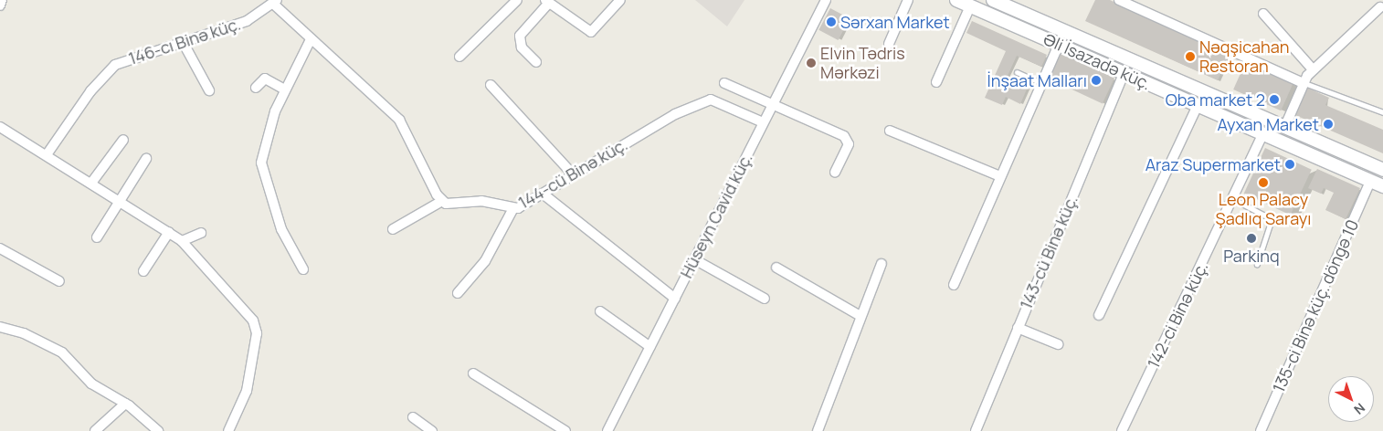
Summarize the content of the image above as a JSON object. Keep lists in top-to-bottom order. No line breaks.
{"streets":{"main road":["Əli İsazadə küç."],"street":["146-cı Binə küç.","144-cü Binə küç.","Hüseyn Cavid küç.","143-cü Binə küç.","135-ci Binə küç. döngə 10","142-ci Binə küç."]},"crossings":[["Əli İsazadə küç.","143-cü Binə küç."],["Əli İsazadə küç.","142-ci Binə küç."],["144-cü Binə küç.","Hüseyn Cavid küç."]],"places":["Sərxan Market","Nəqşicahan Restoran","Elvin Tədris Mərkəzi","İnşaat Malları","Oba market 2","Ayxan Market","Araz Supermarket","Leon Palaсу Şadlıq Sarayı","Parkinq"],"north":"bottom right"}
